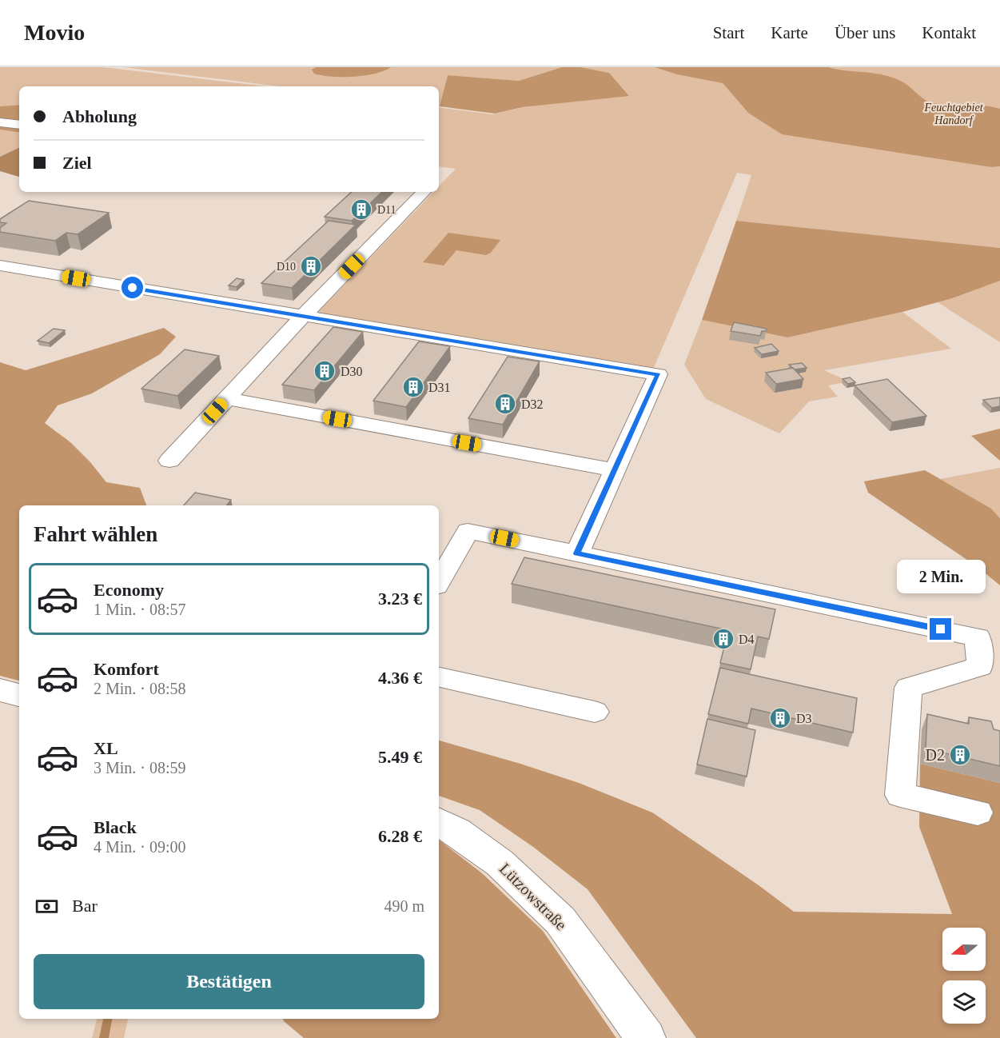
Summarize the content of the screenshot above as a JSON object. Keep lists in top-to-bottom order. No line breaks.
{"streets":{"street":["Lützowstraße"]},"parks":["Feuchtgebiet Handorf"],"places":{"building":["D11","D10","D30","D31","D32","D4","D3","D2"]},"north":"left","page":{"header":"Movio","nav":["Start","Karte","Über uns","Kontakt"],"banner":["Abholung","Ziel"],"heading":"Fahrt wählen","bubble":"2 Min.","list":[{"name":"Economy","note":"1 Min. · 08:57","value":"3.23 €"},{"name":"Komfort","note":"2 Min. · 08:58","value":"4.36 €"},{"name":"XL","note":"3 Min. · 08:59","value":"5.49 €"},{"name":"Black","note":"4 Min. · 09:00","value":"6.28 €"}],"pay":["Bar","490 m"],"buttons":"Bestätigen"}}
